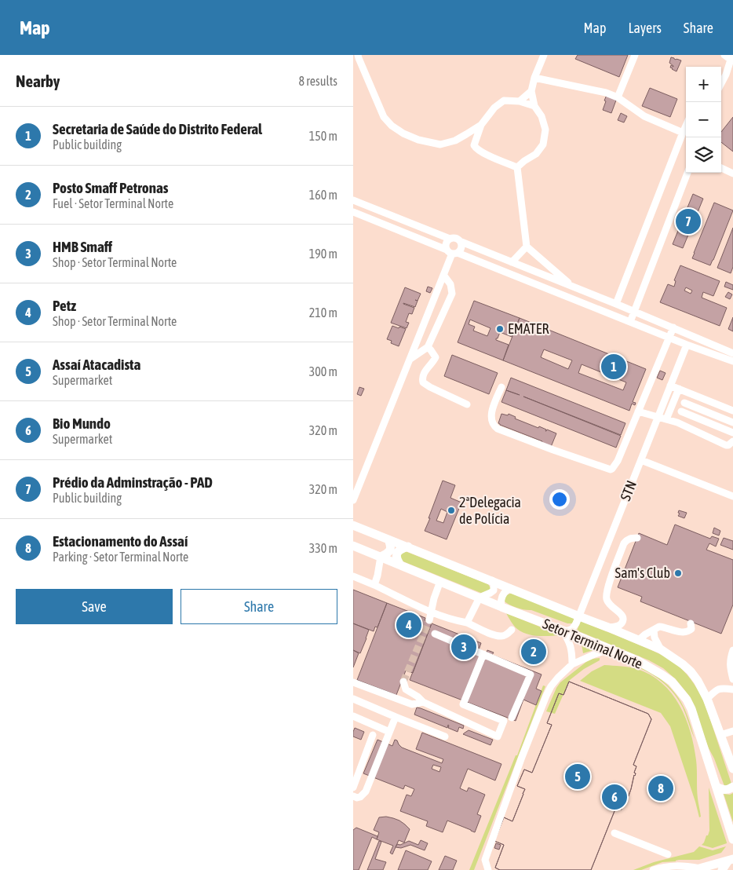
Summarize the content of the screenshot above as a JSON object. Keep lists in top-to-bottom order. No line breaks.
{"streets":{"main road":["Setor Terminal Norte"],"street":["STN"]},"crossings":[["STN","Setor Terminal Norte"]],"places":["EMATER","2ªDelegacia de Polícia","Sam's Club"],"page":{"header":"Map","nav":["Map","Layers","Share"],"heading":["Nearby","8 results"],"map_buttons":["+","−"],"list":[{"mark":"1","name":"Secretaria de Saúde do Distrito Federal","note":"Public building","value":"150 m"},{"mark":"2","name":"Posto Smaff Petronas","note":"Fuel · Setor Terminal Norte","value":"160 m"},{"mark":"3","name":"HMB Smaff","note":"Shop · Setor Terminal Norte","value":"190 m"},{"mark":"4","name":"Petz","note":"Shop · Setor Terminal Norte","value":"210 m"},{"mark":"5","name":"Assaí Atacadista","note":"Supermarket","value":"300 m"},{"mark":"6","name":"Bio Mundo","note":"Supermarket","value":"320 m"},{"mark":"7","name":"Prédio da Adminstração - PAD","note":"Public building","value":"320 m"},{"mark":"8","name":"Estacionamento do Assaí","note":"Parking · Setor Terminal Norte","value":"330 m"}],"pins":["7","1","4","3","2","5","8","6"],"buttons":["Save","Share"]}}
